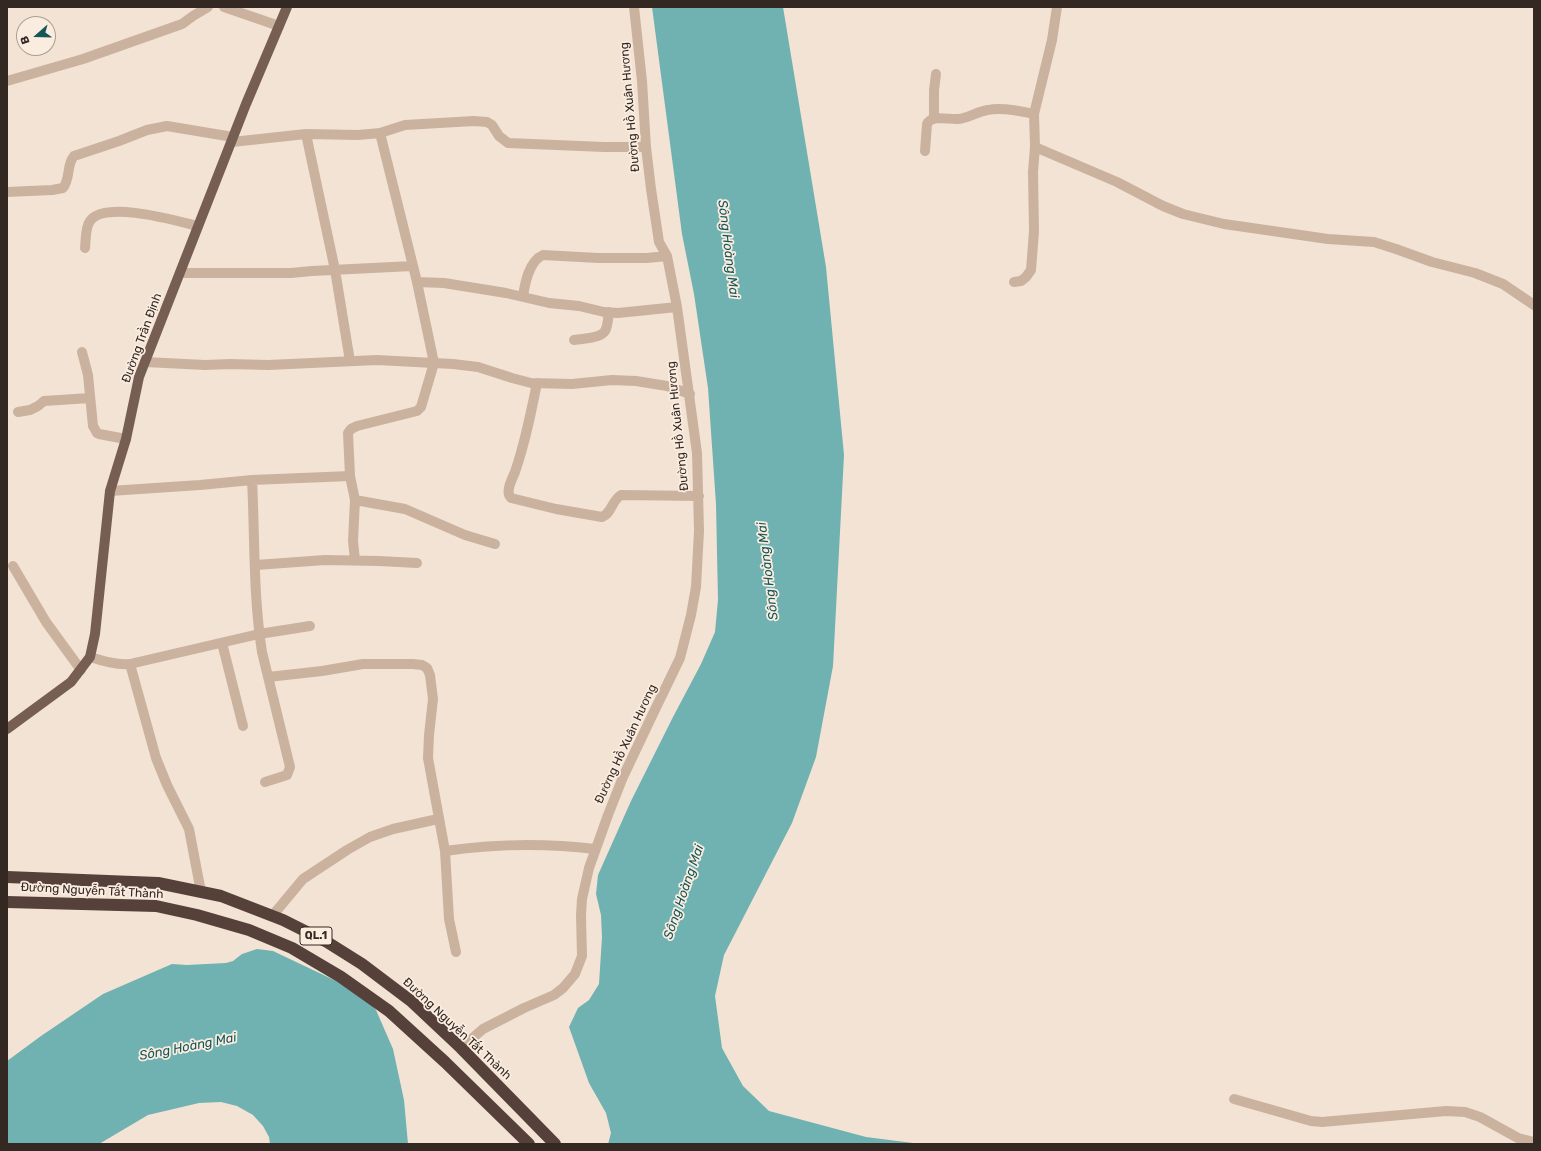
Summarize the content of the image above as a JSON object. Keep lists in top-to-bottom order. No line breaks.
{"streets":{"highway":["Đường Nguyễn Tất Thành","QL.1"],"main road":["Đường Trần Định"],"street":["Đường Hồ Xuân Hương"]},"crossings":[["Đường Hồ Xuân Hương","Đường Nguyễn Tất Thành"]],"water":["Sông Hoàng Mai"],"north":"left"}
